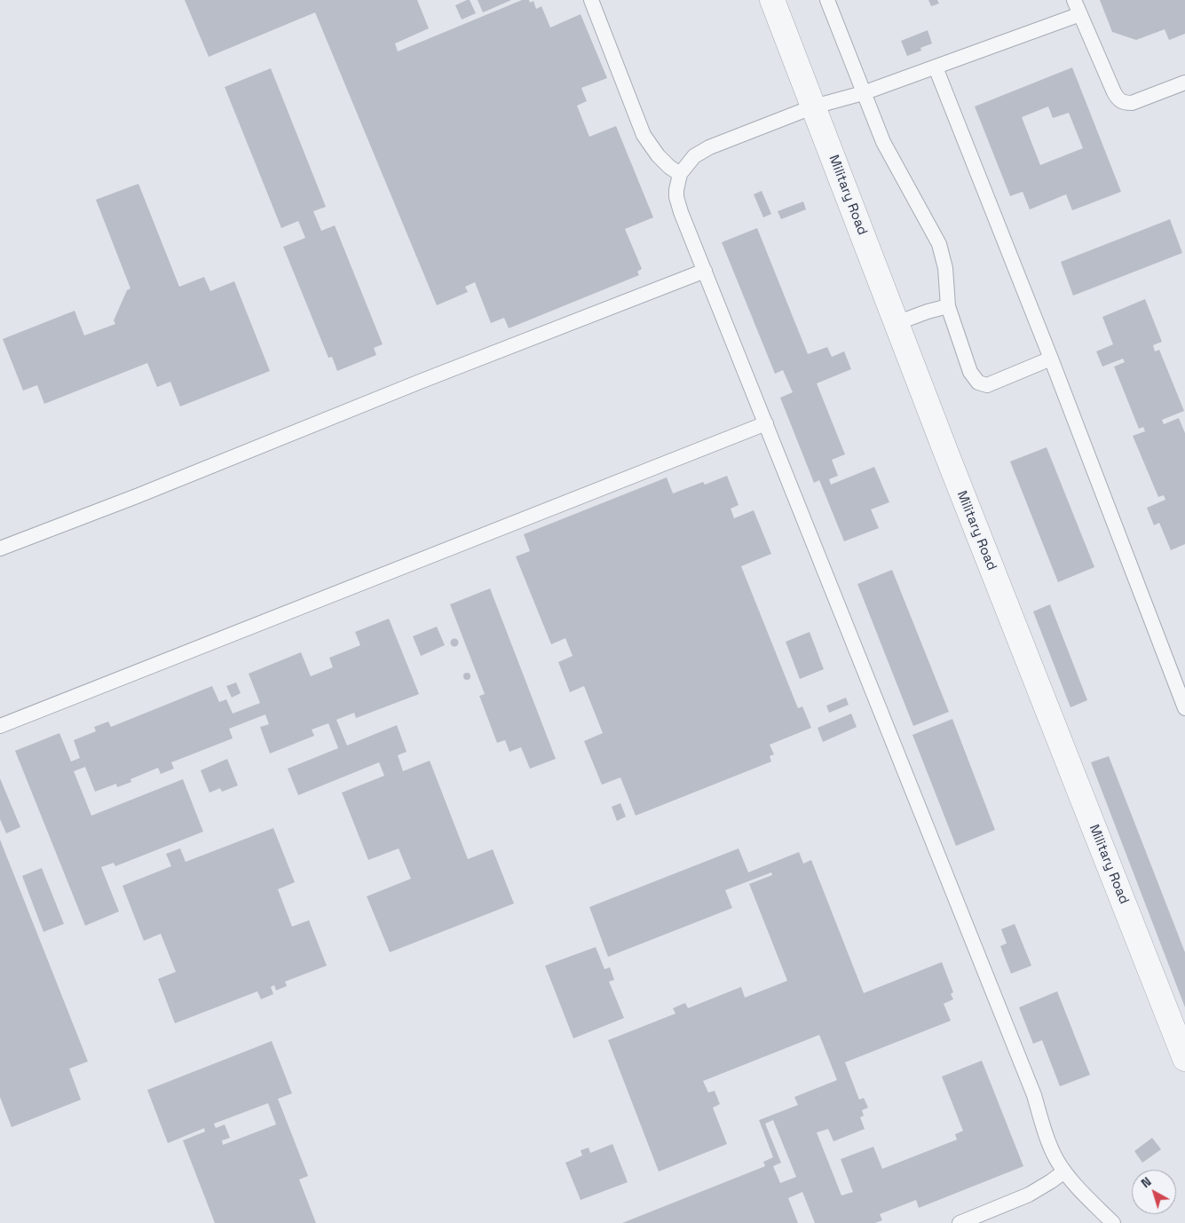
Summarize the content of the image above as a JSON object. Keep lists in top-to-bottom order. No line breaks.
{"streets":{"street":["Military Road"]},"north":"top left"}
